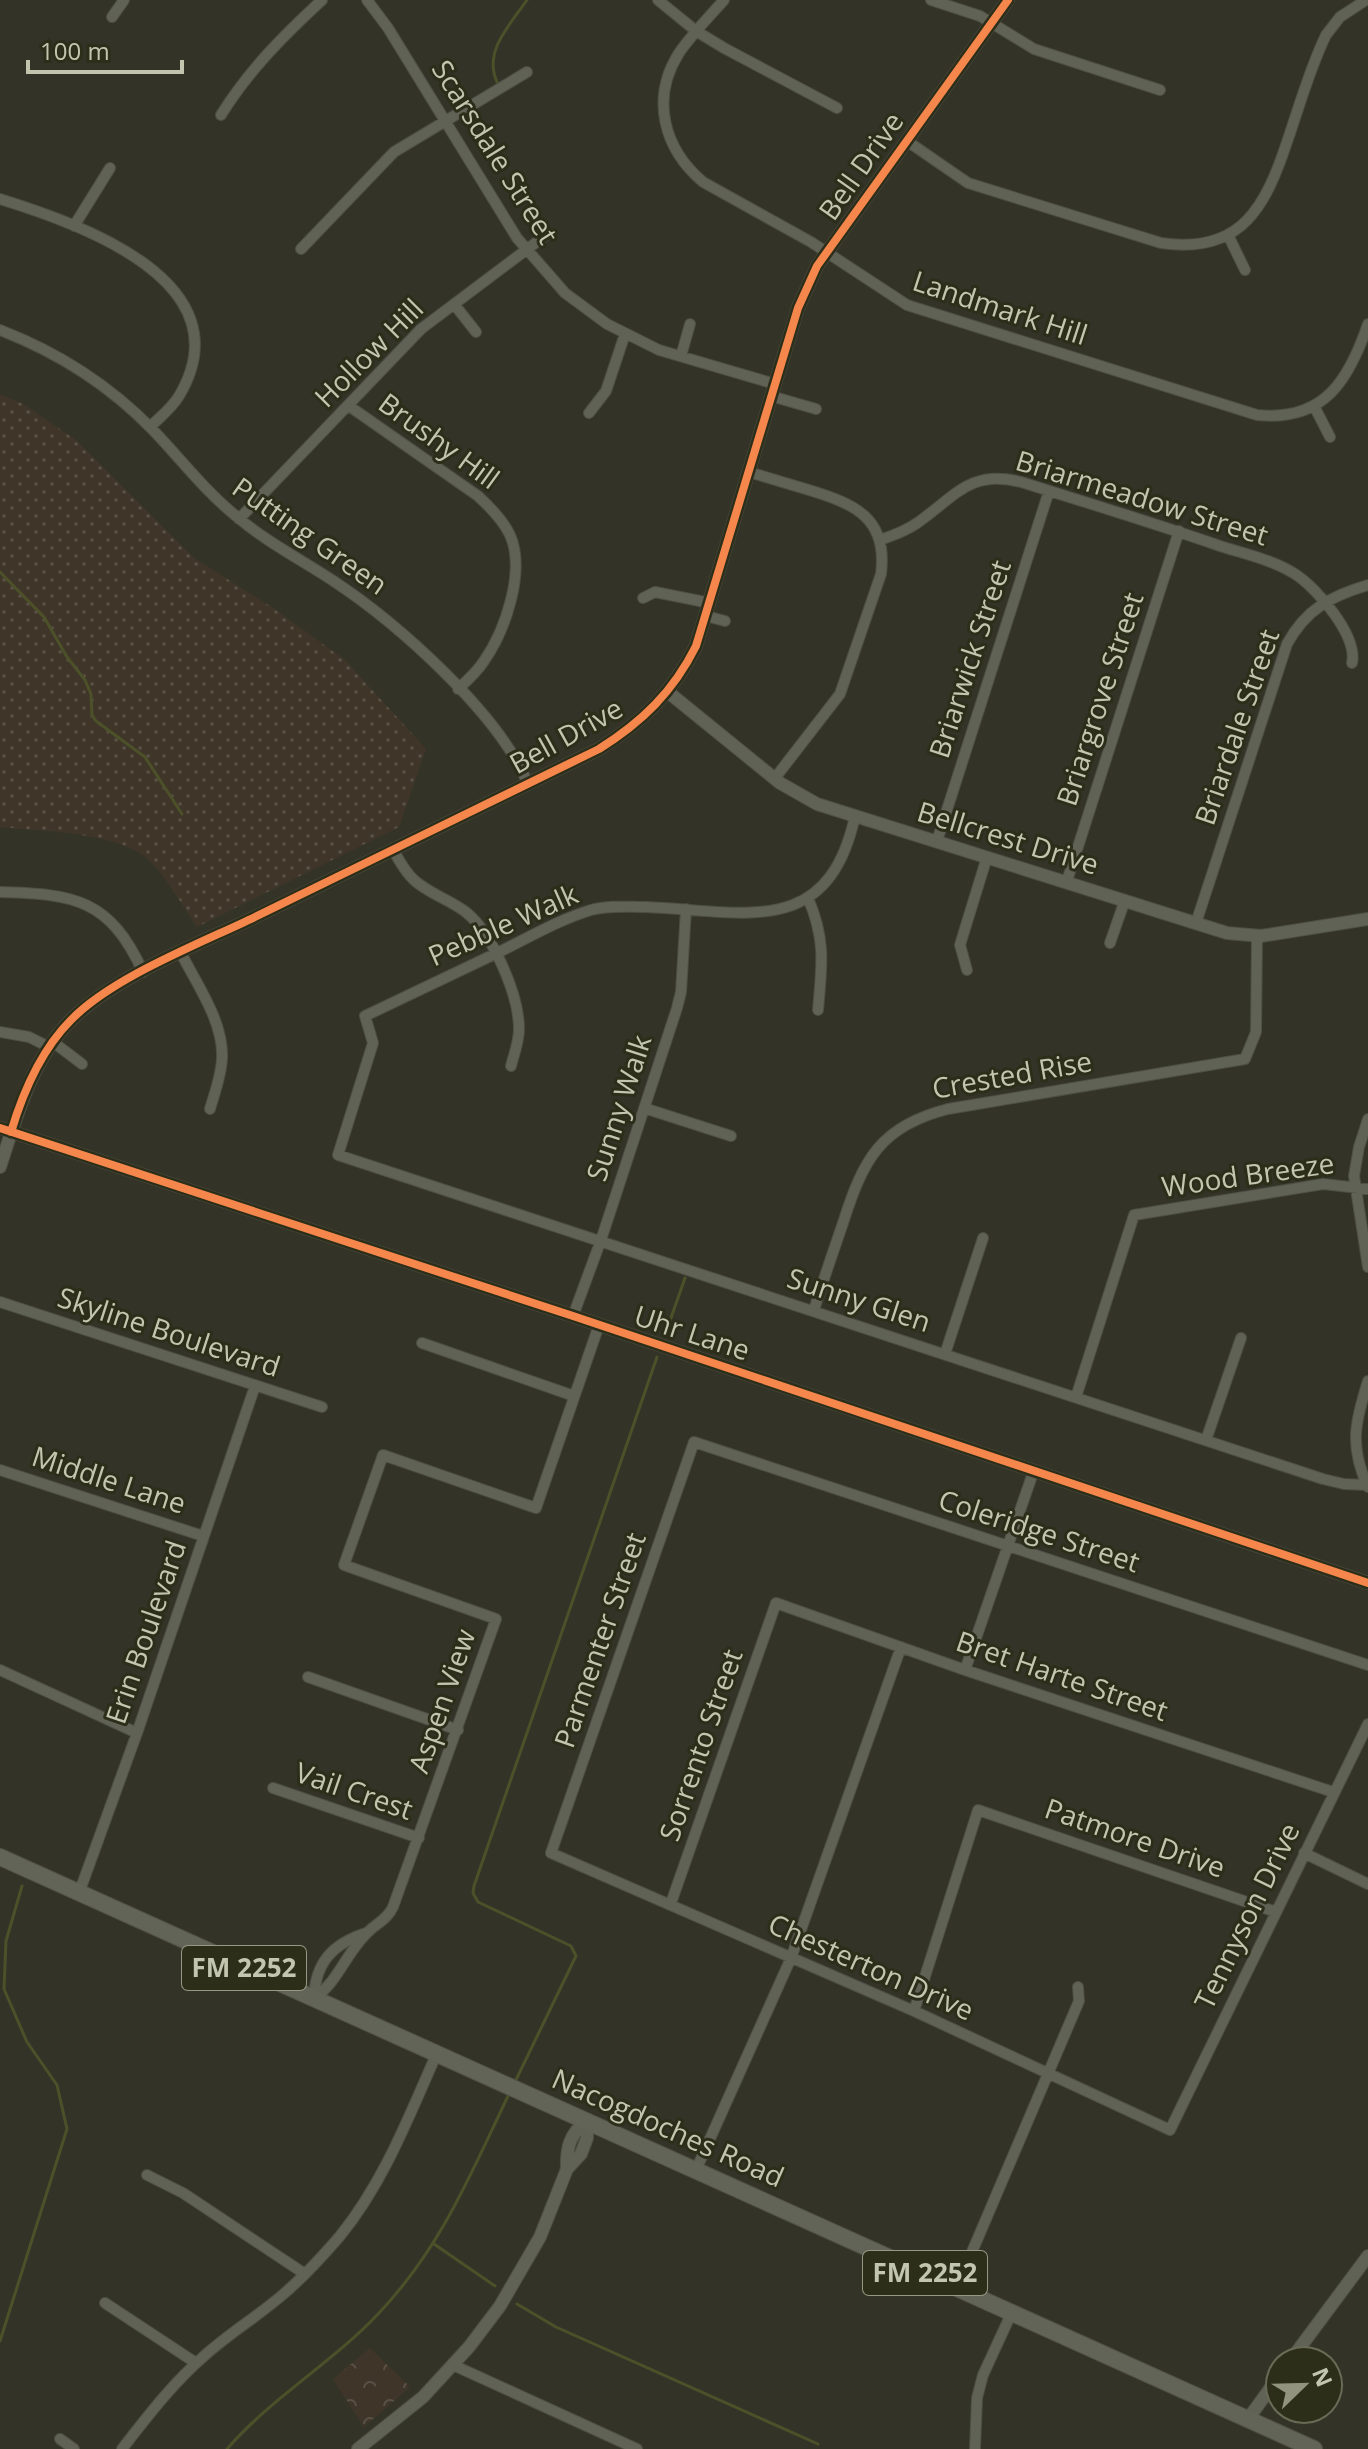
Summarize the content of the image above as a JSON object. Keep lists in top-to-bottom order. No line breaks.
{"streets":{"main road":["FM 2252","Nacogdoches Road"],"street":["Scarsdale Street","Bell Drive","Landmark Hill","Hollow Hill","Brushy Hill","Briarmeadow Street","Putting Green","Briarwick Street","Briargrove Street","Briardale Street","Bellcrest Drive","Pebble Walk","Crested Rise","Sunny Walk","Wood Breeze","Sunny Glen","Skyline Boulevard","Uhr Lane","Middle Lane","Coleridge Street","Erin Boulevard","Parmenter Street","Bret Harte Street","Aspen View","Sorrento Street","Vail Crest","Patmore Drive","Tennyson Drive","Chesterton Drive"]},"crossings":[["Scarsdale Street","Bell Drive"],["Scarsdale Street","Hollow Hill"],["Bell Drive","Landmark Hill"],["Bell Drive","Putting Green"],["Bell Drive","Bellcrest Drive"],["Bell Drive","Uhr Lane"],["Hollow Hill","Brushy Hill"],["Hollow Hill","Putting Green"],["Brushy Hill","Putting Green"],["Briarmeadow Street","Briarwick Street"],["Briarmeadow Street","Briargrove Street"],["Briarmeadow Street","Briardale Street"],["Briarwick Street","Bellcrest Drive"],["Briargrove Street","Bellcrest Drive"],["Briardale Street","Bellcrest Drive"],["Bellcrest Drive","Pebble Walk"],["Bellcrest Drive","Crested Rise"],["Pebble Walk","Sunny Walk"],["Pebble Walk","Sunny Glen"],["Crested Rise","Sunny Glen"],["Sunny Walk","Sunny Glen"],["Sunny Walk","Uhr Lane"],["Wood Breeze","Sunny Glen"],["Skyline Boulevard","Erin Boulevard"],["Uhr Lane","Aspen View"],["Middle Lane","Erin Boulevard"],["Coleridge Street","Parmenter Street"],["Erin Boulevard","Nacogdoches Road"],["Parmenter Street","Chesterton Drive"],["Bret Harte Street","Sorrento Street"],["Bret Harte Street","Tennyson Drive"],["Aspen View","Vail Crest"],["Aspen View","Nacogdoches Road"],["Sorrento Street","Chesterton Drive"],["Patmore Drive","Tennyson Drive"],["Patmore Drive","Chesterton Drive"],["Tennyson Drive","Chesterton Drive"]],"scale_bar":"100 m","north":"top right"}
